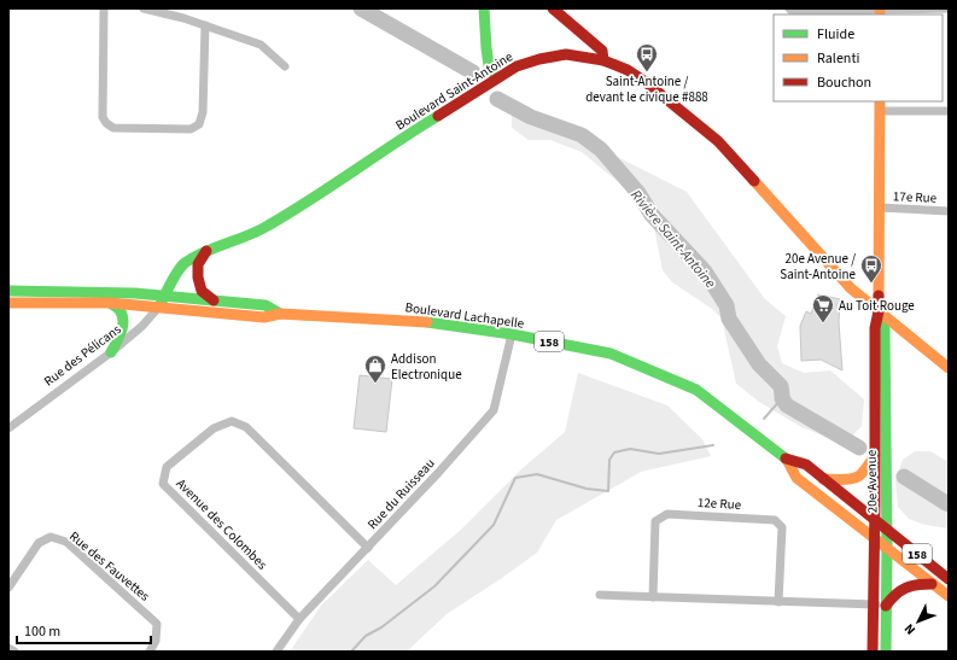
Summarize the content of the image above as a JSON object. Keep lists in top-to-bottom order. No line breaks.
{"streets":{"street":["Boulevard Saint-Antoine","17e Rue","Boulevard Lachapelle","158","Rue des Pélicans","20e Avenue","Rue du Ruisseau","12e Rue","Avenue des Colombes","Rue des Fauvettes"]},"crossings":[["Boulevard Saint-Antoine","Boulevard Lachapelle"],["Boulevard Saint-Antoine","Rue des Pélicans"],["Boulevard Saint-Antoine","20e Avenue"],["17e Rue","20e Avenue"],["Boulevard Lachapelle","158"],["Boulevard Lachapelle","Rue des Pélicans"],["Boulevard Lachapelle","20e Avenue"],["Boulevard Lachapelle","Rue du Ruisseau"],["Rue du Ruisseau","Avenue des Colombes"]],"water":["Rivière Saint-Antoine"],"places":{"bus stop":["Saint-Antoine / devant le civique #888","20e Avenue / Saint-Antoine"],"supermarket":["Au Toit Rouge"],"shop":["Addison Electronique"]},"legend":["Fluide","Ralenti","Bouchon"],"scale_bar":"100 m","north":"bottom left"}
